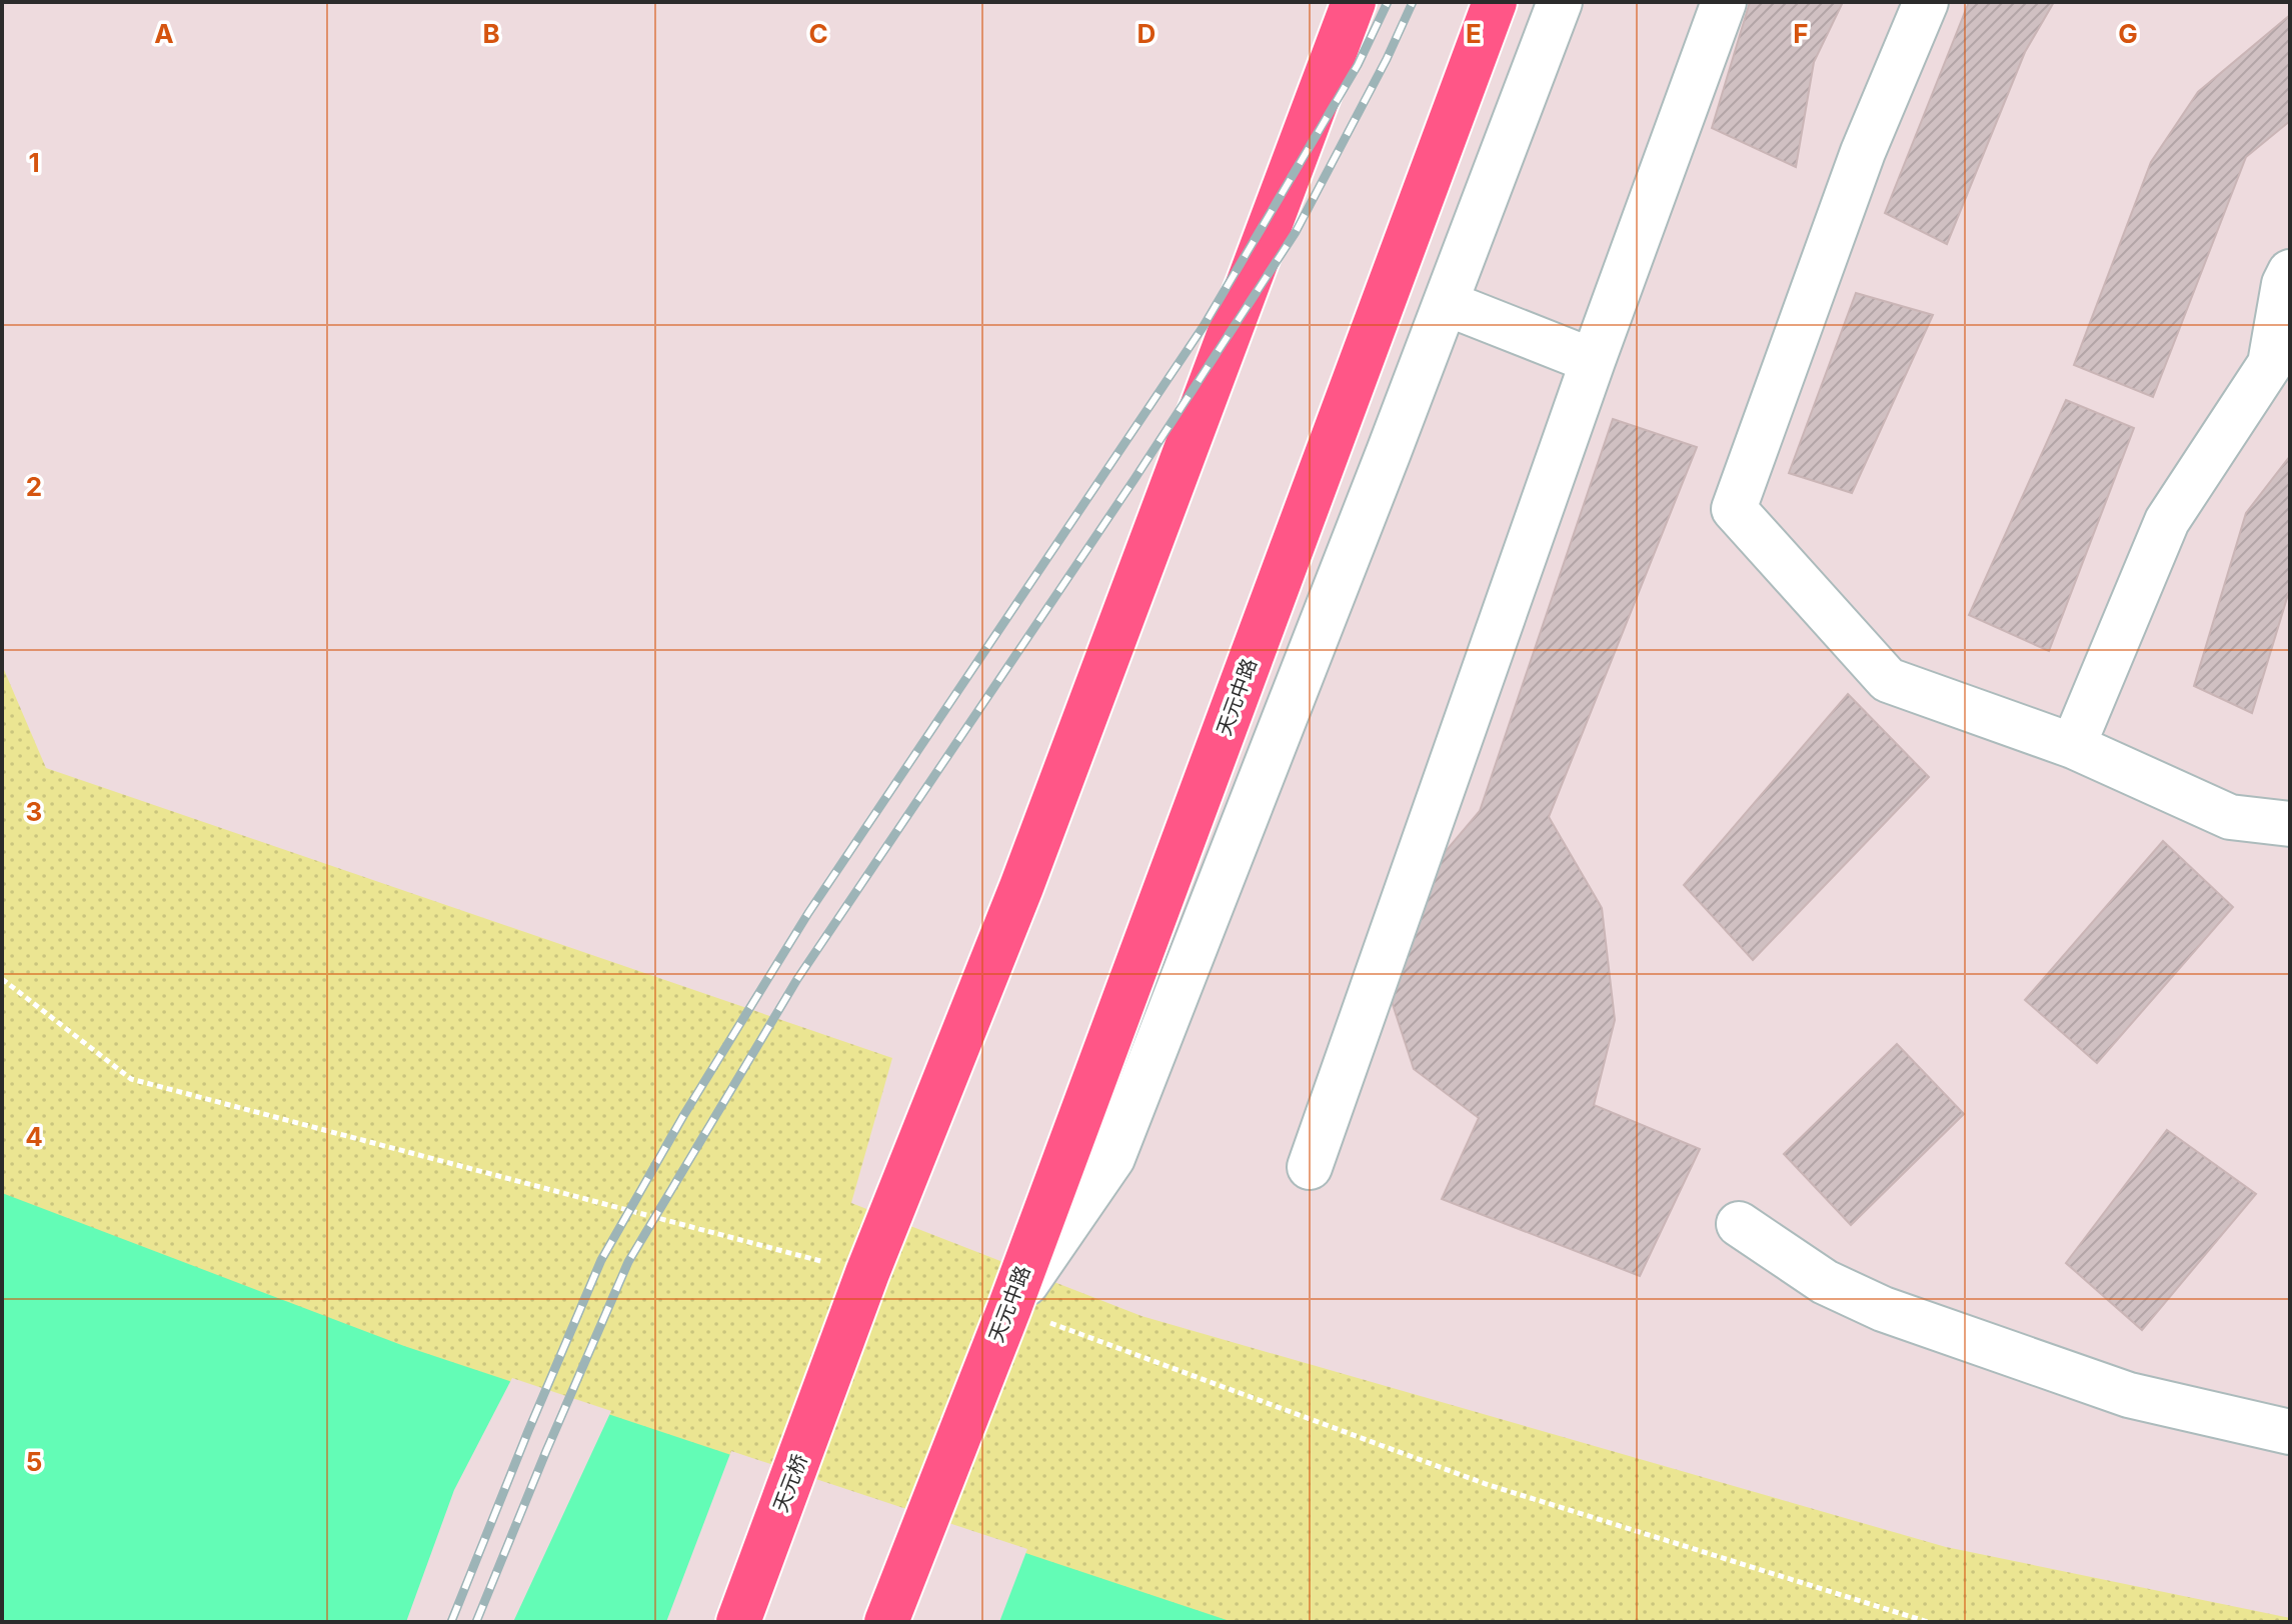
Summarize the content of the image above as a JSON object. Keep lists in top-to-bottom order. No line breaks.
{"streets":{"highway":["天元中路","天元桥"]},"grid":{"columns":["A","B","C","D","E","F","G"],"rows":["1","2","3","4","5"]}}
